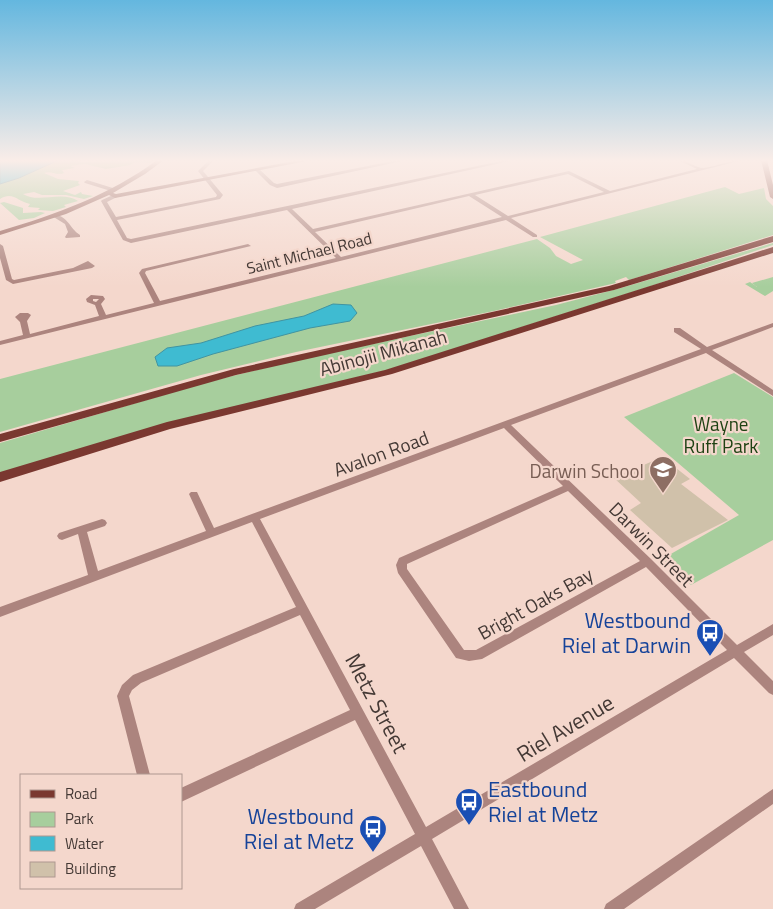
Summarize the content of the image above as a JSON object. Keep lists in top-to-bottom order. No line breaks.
{"streets":{"main road":["Abinojii Mikanah"],"street":["Saint Michael Road","Avalon Road","Darwin Street","Bright Oaks Bay","Metz Street","Riel Avenue"]},"crossings":[["Avalon Road","Darwin Street"],["Avalon Road","Metz Street"],["Darwin Street","Bright Oaks Bay"],["Darwin Street","Riel Avenue"],["Metz Street","Riel Avenue"]],"parks":["Wayne Ruff Park"],"places":{"school or university":["Darwin School"],"bus stop":["Westbound Riel at Darwin","Eastbound Riel at Metz","Westbound Riel at Metz"]},"legend":["Road","Park","Water","Building"]}
